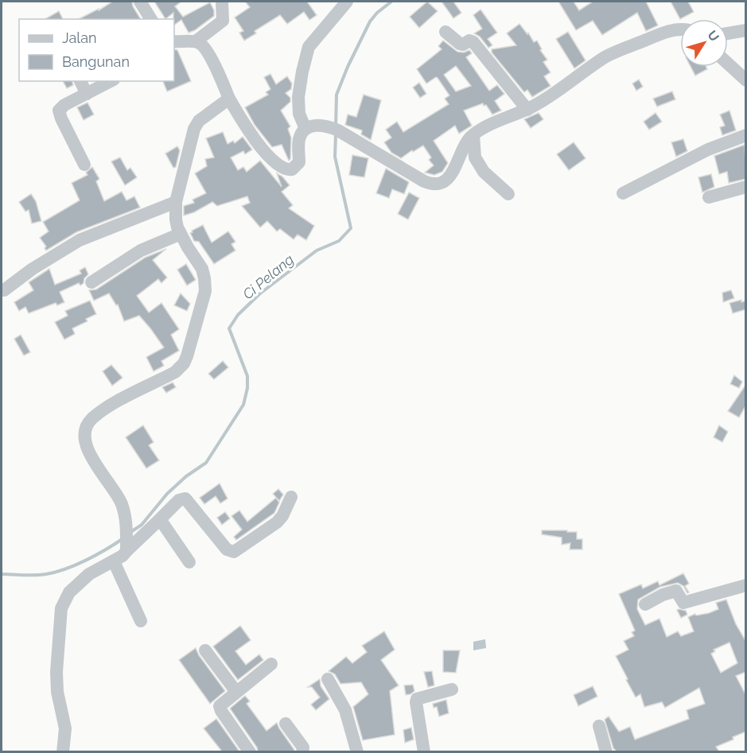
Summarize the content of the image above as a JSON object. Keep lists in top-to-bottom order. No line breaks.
{"water":["Ci Pelang"],"legend":["Jalan","Bangunan"],"north":"top right"}
